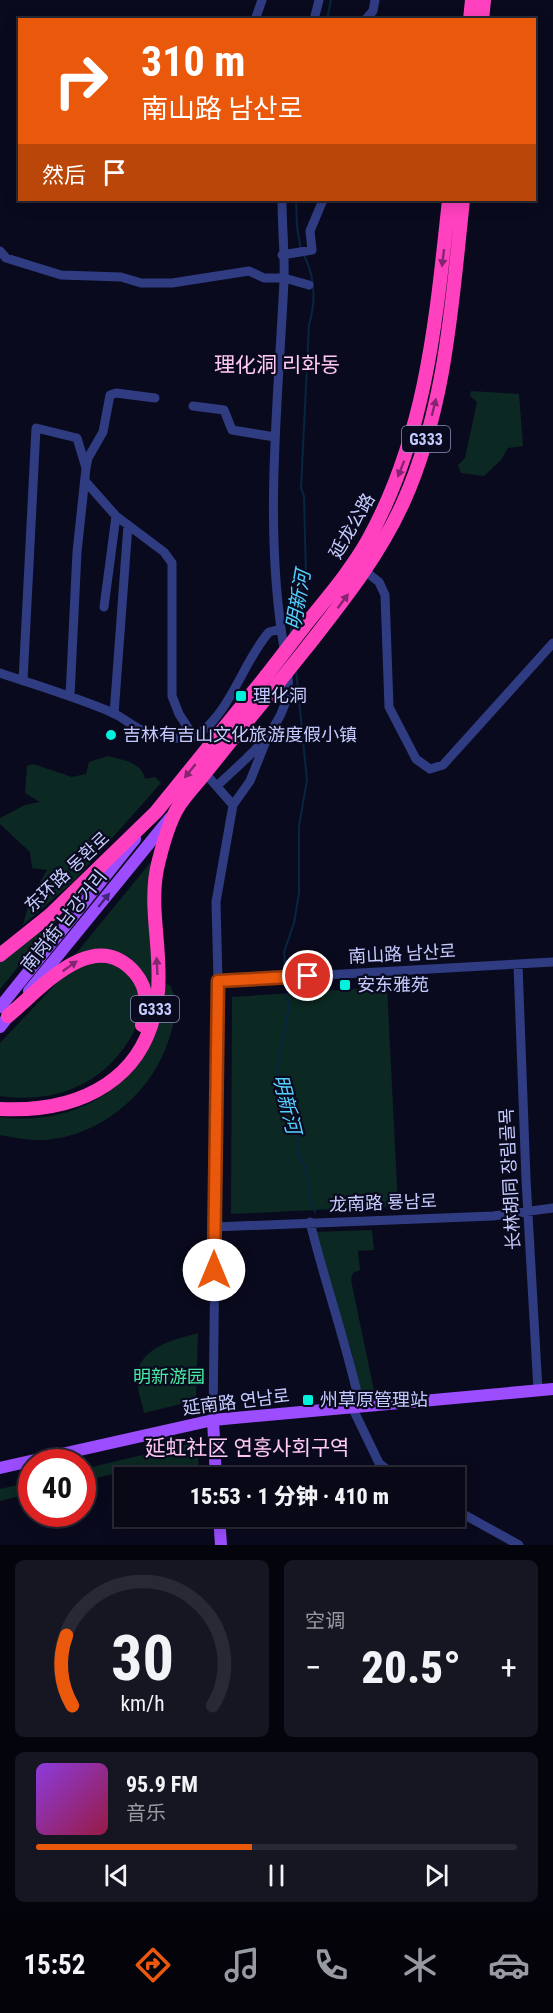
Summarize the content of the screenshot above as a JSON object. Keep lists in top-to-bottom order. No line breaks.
{"streets":{"highway":["G333","延龙公路","东环路 동환로"],"main road":["南岗街 남강거리","延南路 연남로"],"street":["南山路 남산로","长林胡同 장림골목","龙南路 룡남로"]},"crossings":[["G333","延龙公路"],["G333","南岗街 남강거리"],["延龙公路","东环路 동환로"],["延龙公路","南岗街 남강거리"],["东环路 동환로","南岗街 남강거리"],["南山路 남산로","长林胡同 장림골목"],["长林胡同 장림골목","龙南路 룡남로"],["长林胡同 장림골목","延南路 연남로"]],"districts":["理化洞 리화동","延虹社区 연홍사회구역"],"water":["明新河"],"parks":["明新游园"],"places":{"transit":["理化洞","安东雅苑","州草原管理站"],"other":["吉林有吉山文化旅游度假小镇"]},"page":{"turn":["310 m","南山路 남산로"],"then":"然后","limit":"40","trip":"15:53 · 1 分钟 · 410 m","tile":"空调","heat":["−","20.5°","+"],"song":["95.9 FM","音乐"],"tabs":"15:52","gauge":["30","km/h"]}}
